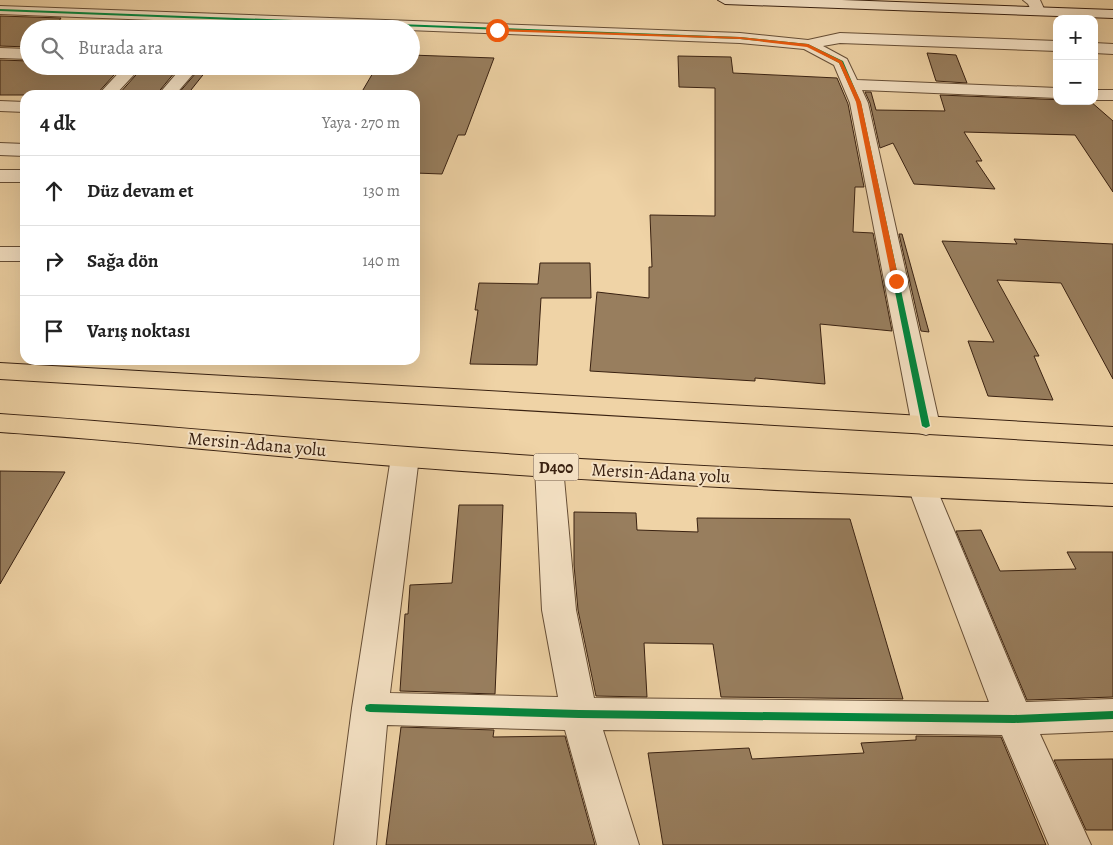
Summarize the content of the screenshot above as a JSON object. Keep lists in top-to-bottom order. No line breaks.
{"streets":{"highway":["Mersin-Adana yolu","D400"]},"page":{"map_buttons":["+","−"],"search":"Burada ara","heading":["4 dk","Yaya · 270 m"],"list":[["Düz devam et","130 m"],["Sağa dön","140 m"],"Varış noktası"]}}
